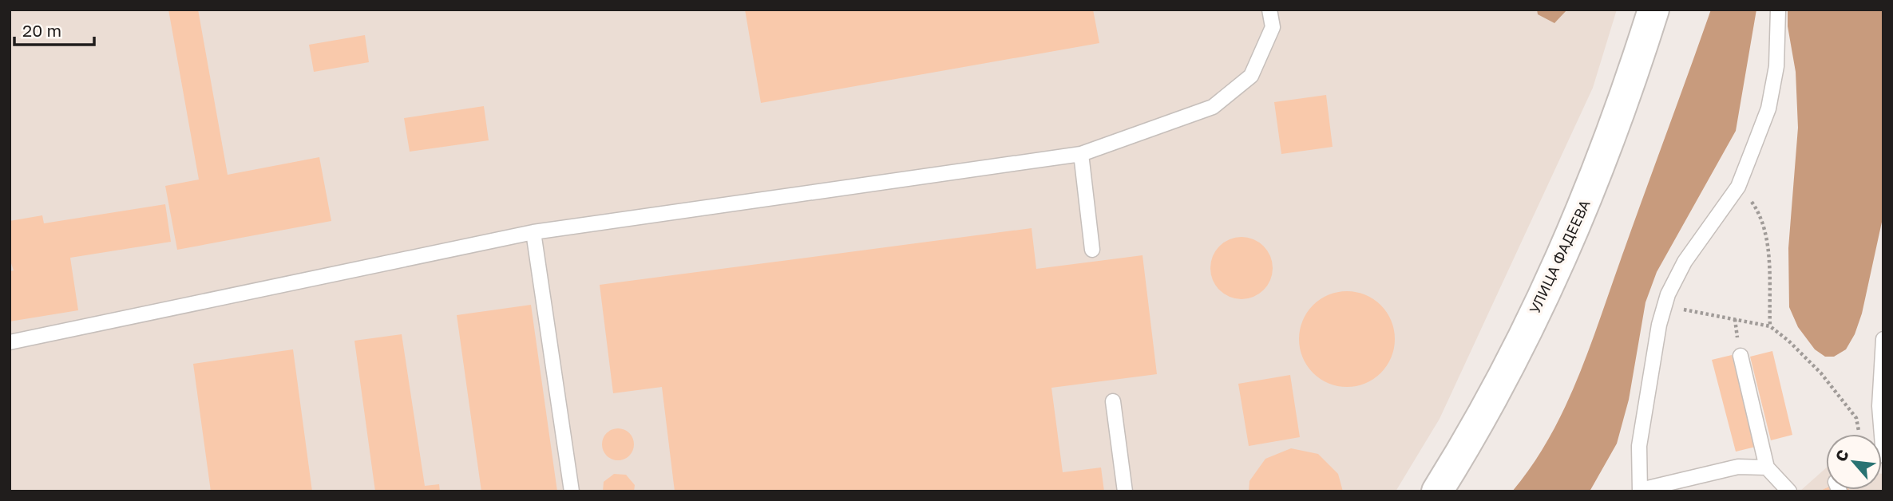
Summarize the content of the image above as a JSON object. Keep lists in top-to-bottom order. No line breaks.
{"streets":{"main road":["УЛИЦА ФАДЕЕВА"]},"scale_bar":"20 m","north":"top left"}
